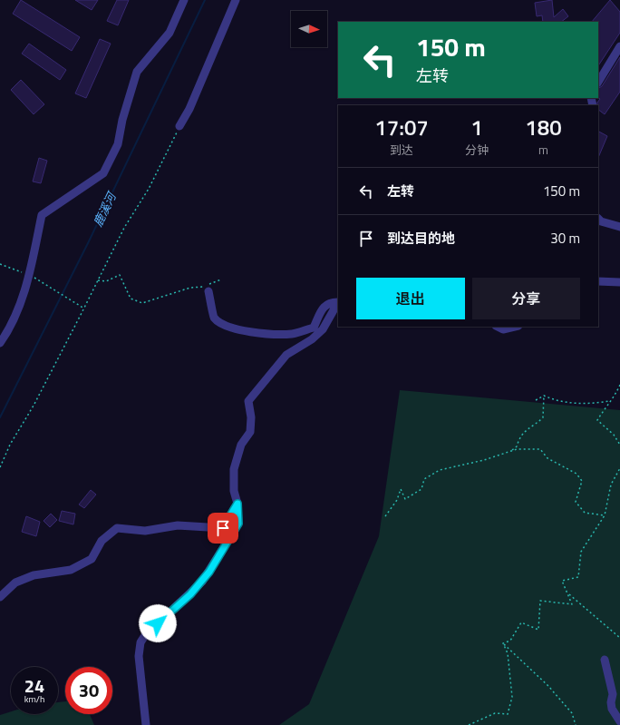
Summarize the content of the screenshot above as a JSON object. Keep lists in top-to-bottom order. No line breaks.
{"water":["鹿溪河"],"north":"right","page":{"turn":["150 m","左转"],"eta":["17:07","到达","1","分钟","180","m"],"list":[{"name":"左转","value":"150 m"},{"name":"到达目的地","value":"30 m"}],"buttons":["退出","分享"],"speed":"24 km/h","limit":"30"}}
